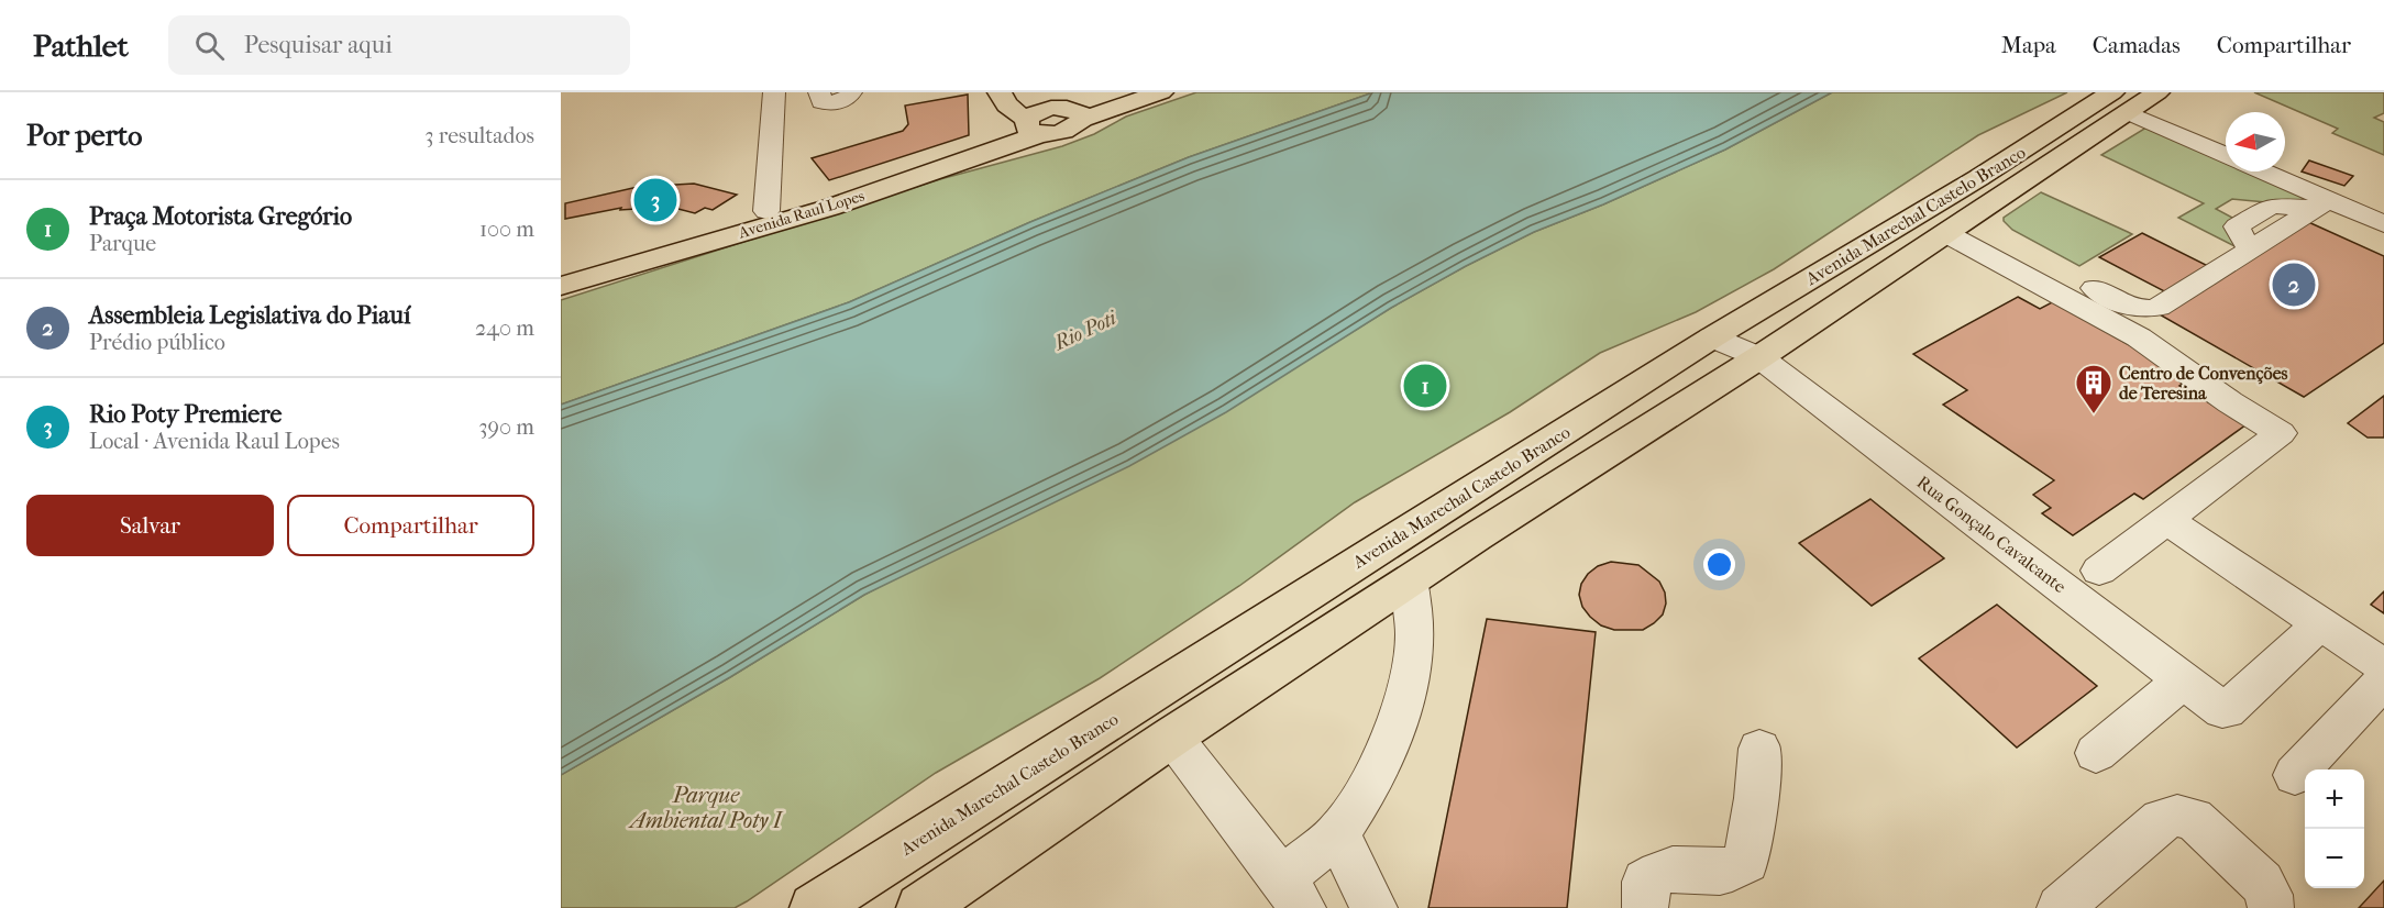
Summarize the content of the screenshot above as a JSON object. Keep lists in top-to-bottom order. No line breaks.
{"streets":{"main road":["Avenida Raul Lopes","Avenida Marechal Castelo Branco"],"street":["Rua Gonçalo Cavalcante"]},"crossings":[["Avenida Marechal Castelo Branco","Rua Gonçalo Cavalcante"]],"water":["Rio Poti"],"parks":["Parque Ambiental Poty I"],"places":{"building":["Centro de Convenções de Teresina"]},"north":"left","page":{"header":"Pathlet","search":"Pesquisar aqui","nav":["Mapa","Camadas","Compartilhar"],"heading":["Por perto","3 resultados"],"pins":["3","2","1"],"list":[{"mark":"1","name":"Praça Motorista Gregório","note":"Parque","value":"100 m"},{"mark":"2","name":"Assembleia Legislativa do Piauí","note":"Prédio público","value":"240 m"},{"mark":"3","name":"Rio Poty Premiere","note":"Local · Avenida Raul Lopes","value":"390 m"}],"buttons":["Salvar","Compartilhar"],"map_buttons":["+","−"]}}
